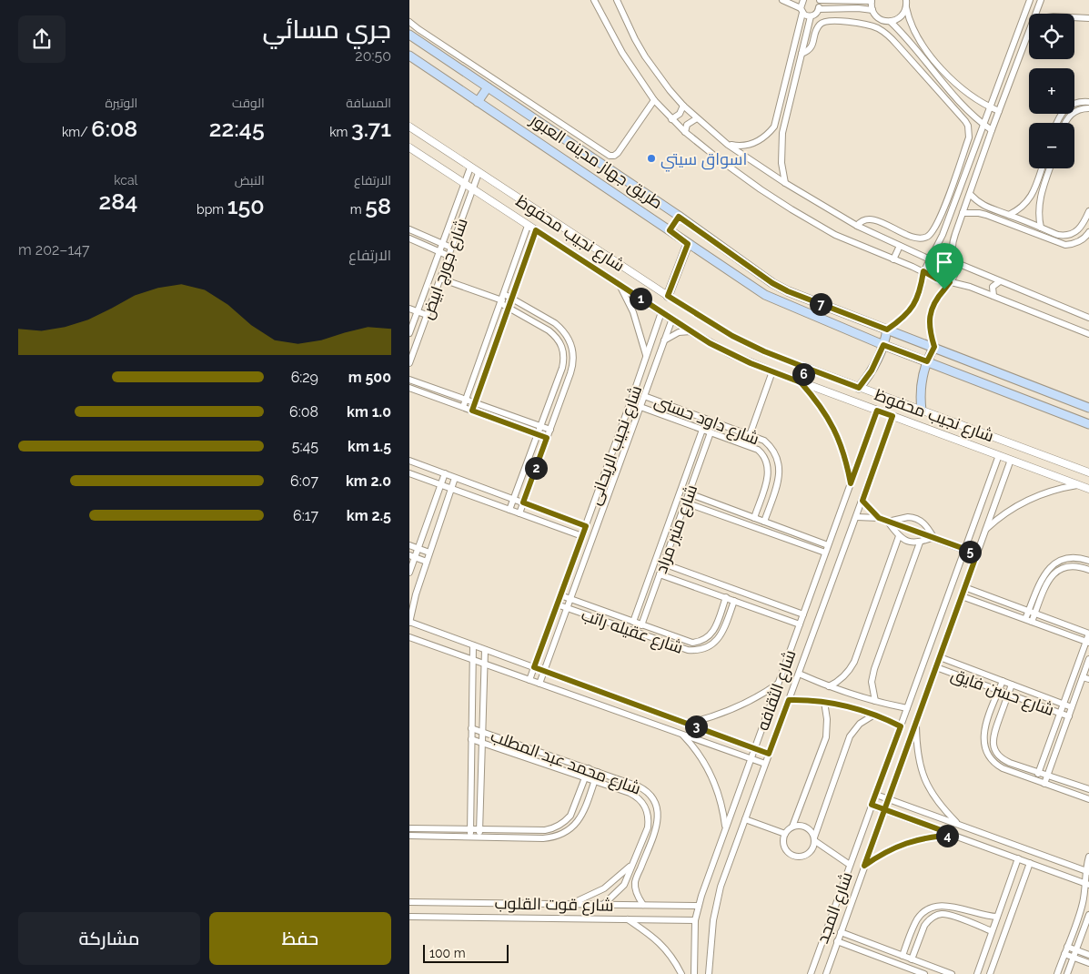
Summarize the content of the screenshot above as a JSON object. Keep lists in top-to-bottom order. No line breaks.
{"streets":{"main road":["طريق جهاز مدينه العبور"],"street":["شارع نجيب محفوظ","شارع جورج ابيض","شارع داود حسنى","شارع نجيب الريحانى","شارع منير مراد","شارع عقيله راتب","شارع الثقافه","شارع حسن فايق","شارع محمد عبد المطلب","شارع قوت القلوب","شارع المجد"]},"crossings":[["شارع نجيب محفوظ","شارع جورج ابيض"],["شارع نجيب محفوظ","شارع نجيب الريحانى"],["شارع نجيب محفوظ","شارع الثقافه"],["شارع نجيب محفوظ","شارع المجد"],["شارع داود حسنى","شارع نجيب الريحانى"],["شارع داود حسنى","شارع منير مراد"],["شارع نجيب الريحانى","شارع عقيله راتب"],["شارع منير مراد","شارع عقيله راتب"],["شارع الثقافه","شارع قوت القلوب"],["شارع حسن فايق","شارع المجد"],["شارع محمد عبد المطلب","شارع قوت القلوب"]],"places":["اسواق سيتي"],"scale_bar":"100 m","page":{"heading":["جري مسائي","20:50"],"map_buttons":["+","−"],"stats":[["المسافة","3.71 km"],["الوقت","22:45"],["الوتيرة","6:08 /km"],["الارتفاع","58 m"],["النبض","150 bpm"],["kcal","284"]],"chart":["الارتفاع","147–202 m"],"pins":["1","7","6","2","5","3","4"],"list":[{"name":"500 m","note":"6:29"},{"name":"1.0 km","note":"6:08"},{"name":"1.5 km","note":"5:45"},{"name":"2.0 km","note":"6:07"},{"name":"2.5 km","note":"6:17"}],"buttons":["حفظ","مشاركة"],"scale":"100 m"}}
